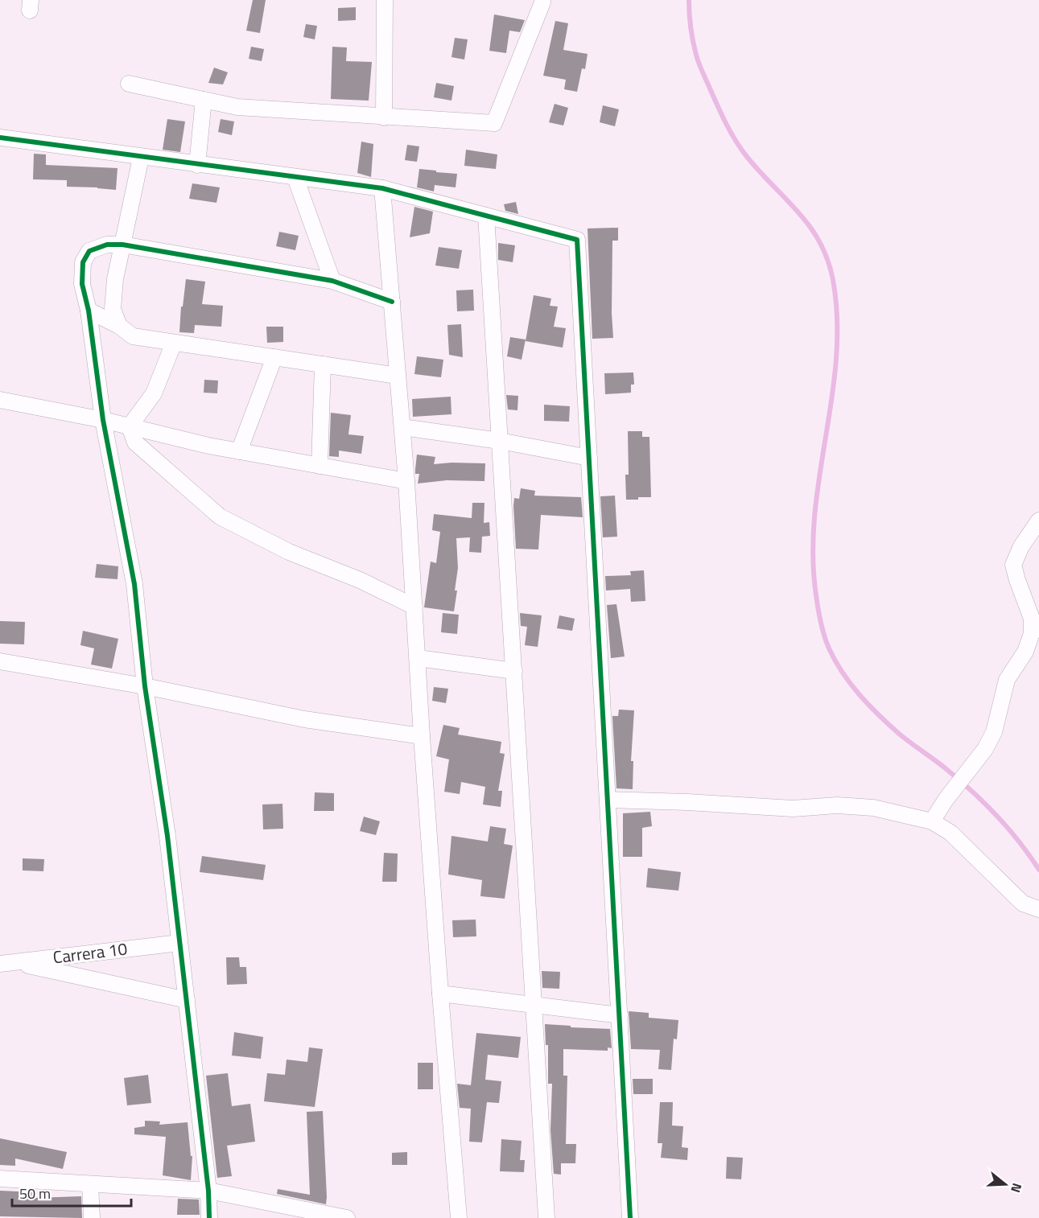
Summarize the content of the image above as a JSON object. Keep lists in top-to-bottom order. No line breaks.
{"streets":{"street":["Carrera 10"]},"scale_bar":"50 m","north":"right"}
